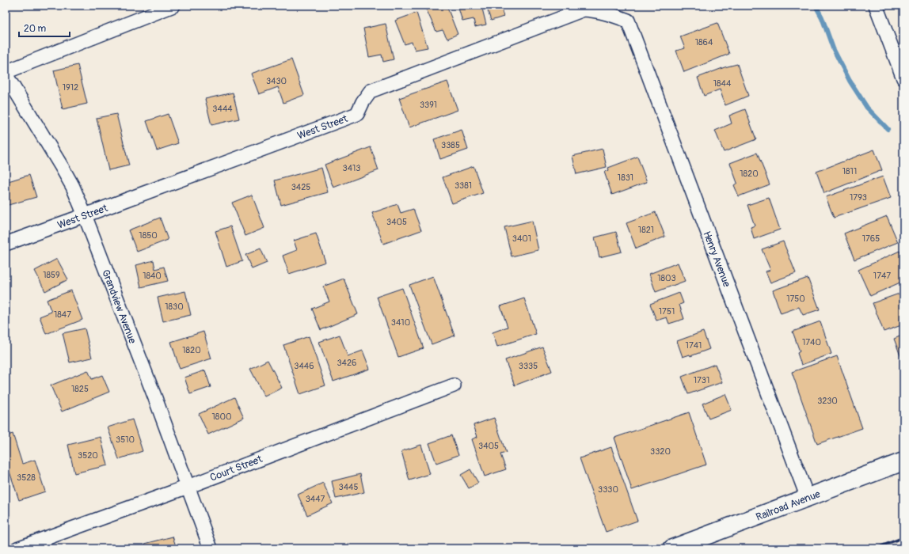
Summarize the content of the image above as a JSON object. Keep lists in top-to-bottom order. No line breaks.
{"streets":{"main road":["Railroad Avenue"],"street":["West Street","Henry Avenue","Grandview Avenue","Court Street"]},"crossings":[["West Street","Henry Avenue"],["West Street","Grandview Avenue"],["Henry Avenue","Railroad Avenue"],["Grandview Avenue","Court Street"]],"house_numbers":["1864","3430","1844","1912","3391","3444","3385","3413","1811","1820","1831","3381","3425","1793","3405","1821","1850","3401","1765","1859","1840","1747","1803","1750","1830","1751","1847","3410","1740","1741","1820","3426","3446","3335","1731","1825","3230","1800","3510","3405","3320","3520","3528","3445","3330","3447"],"scale_bar":"20 m"}
